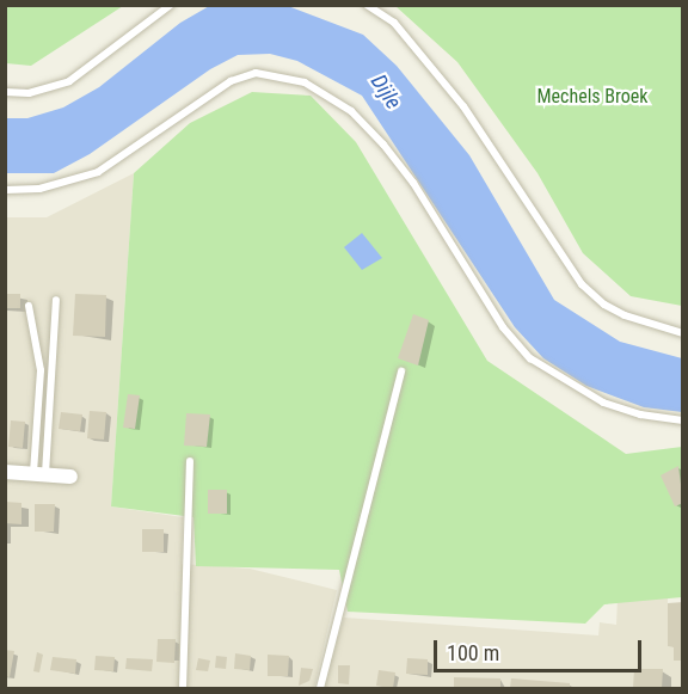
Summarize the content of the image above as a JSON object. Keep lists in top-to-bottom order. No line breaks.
{"water":["Dijle"],"parks":["Mechels Broek"],"scale_bar":"100 m"}
